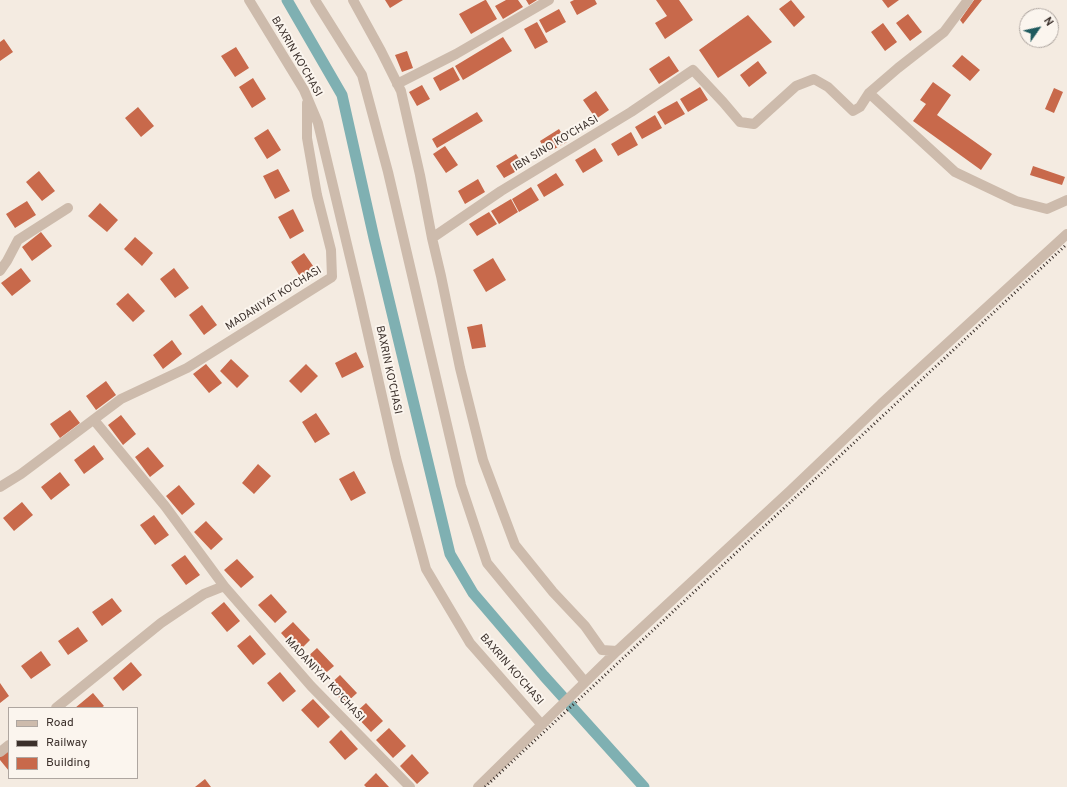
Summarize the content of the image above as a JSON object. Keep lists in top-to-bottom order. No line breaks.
{"streets":{"street":["BAXRIN KO'CHASI","IBN SINO KO'CHASI","MADANIYAT KO'CHASI"]},"crossings":[["BAXRIN KO'CHASI","MADANIYAT KO'CHASI"]],"legend":["Road","Railway","Building"],"north":"top right"}
